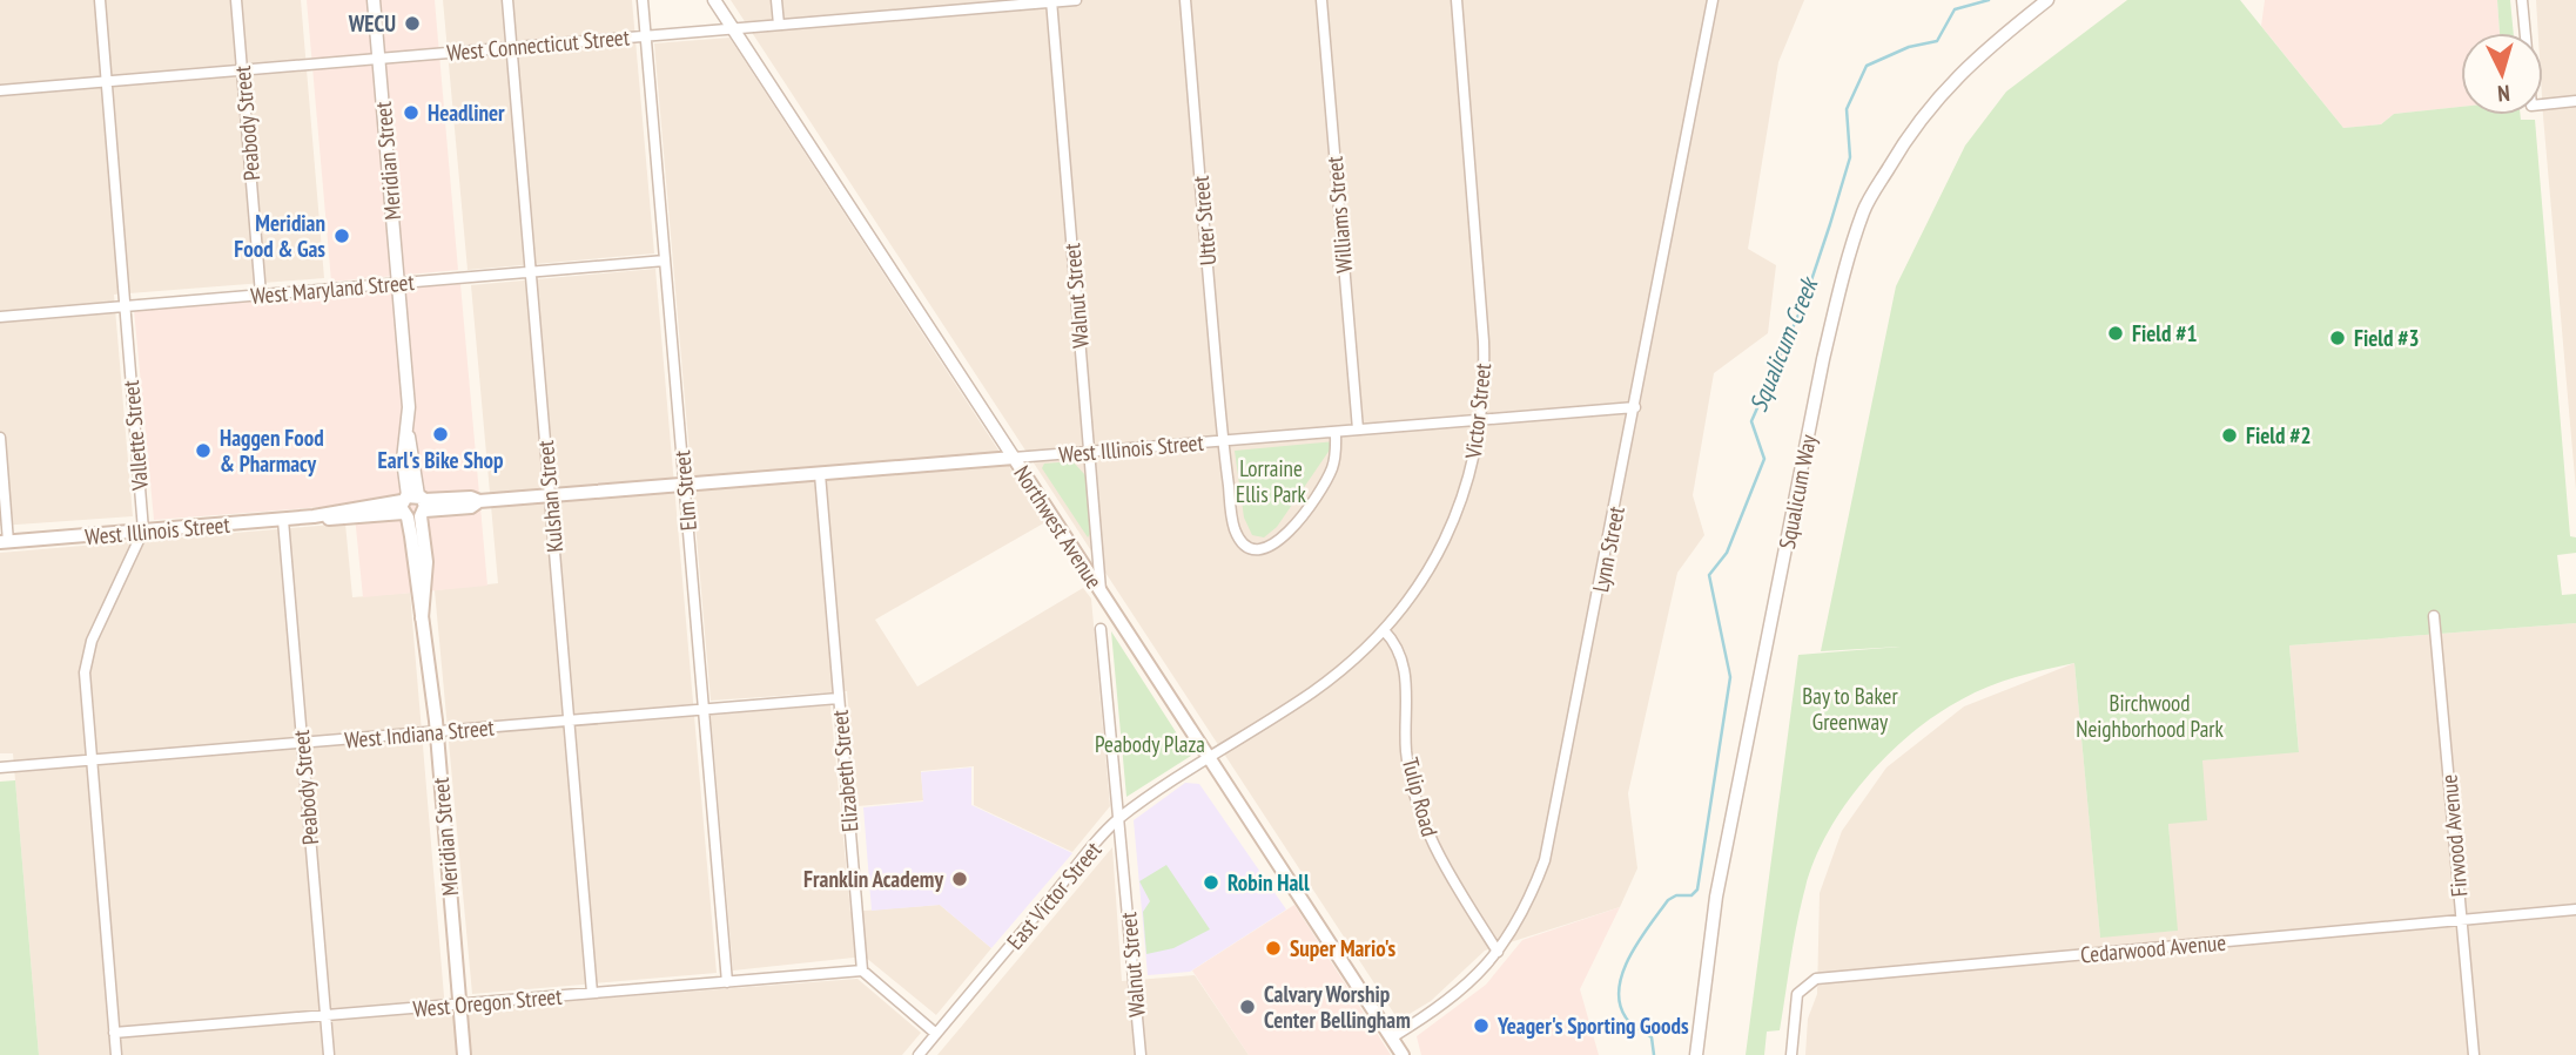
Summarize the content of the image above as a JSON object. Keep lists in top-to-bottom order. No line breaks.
{"streets":{"main road":["Meridian Street","West Illinois Street","Northwest Avenue"],"street":["West Connecticut Street","Peabody Street","Williams Street","Utter Street","West Maryland Street","Walnut Street","Victor Street","Vallette Street","Elm Street","Squalicum Way","Kulshan Street","Lynn Street","West Indiana Street","Elizabeth Street","Tulip Road","Firwood Avenue","East Victor Street","Cedarwood Avenue","West Oregon Street"]},"crossings":[["West Connecticut Street","Peabody Street"],["West Connecticut Street","Meridian Street"],["West Connecticut Street","Walnut Street"],["West Connecticut Street","Vallette Street"],["West Connecticut Street","Elm Street"],["West Connecticut Street","Kulshan Street"],["West Connecticut Street","Northwest Avenue"],["Peabody Street","West Maryland Street"],["Peabody Street","West Illinois Street"],["Peabody Street","West Indiana Street"],["Peabody Street","West Oregon Street"],["Meridian Street","West Maryland Street"],["Meridian Street","West Illinois Street"],["Meridian Street","West Indiana Street"],["Meridian Street","West Oregon Street"],["Williams Street","West Illinois Street"],["Utter Street","West Illinois Street"],["West Maryland Street","Vallette Street"],["West Maryland Street","Elm Street"],["West Maryland Street","Kulshan Street"],["Walnut Street","West Illinois Street"],["Walnut Street","Northwest Avenue"],["Walnut Street","East Victor Street"],["Victor Street","West Illinois Street"],["Victor Street","Northwest Avenue"],["Victor Street","Tulip Road"],["Victor Street","East Victor Street"],["Vallette Street","West Illinois Street"],["Vallette Street","West Indiana Street"],["Vallette Street","West Oregon Street"],["West Illinois Street","Elm Street"],["West Illinois Street","Kulshan Street"],["West Illinois Street","Northwest Avenue"],["West Illinois Street","Lynn Street"],["West Illinois Street","Elizabeth Street"],["Elm Street","West Indiana Street"],["Elm Street","West Oregon Street"],["Kulshan Street","West Indiana Street"],["Kulshan Street","West Oregon Street"],["Northwest Avenue","Lynn Street"],["Northwest Avenue","East Victor Street"],["Lynn Street","Tulip Road"],["West Indiana Street","Elizabeth Street"],["Elizabeth Street","West Oregon Street"],["Firwood Avenue","Cedarwood Avenue"]],"water":["Squalicum Creek"],"parks":["Lorraine Ellis Park","Bay to Baker Greenway","Birchwood Neighborhood Park","Peabody Plaza"],"places":["WECU","Headliner","Meridian Food & Gas","Field #1","Field #3","Earl's Bike Shop","Field #2","Haggen Food & Pharmacy","Franklin Academy","Robin Hall","Super Mario's","Calvary Worship Center Bellingham","Yeager's Sporting Goods"],"north":"bottom"}
